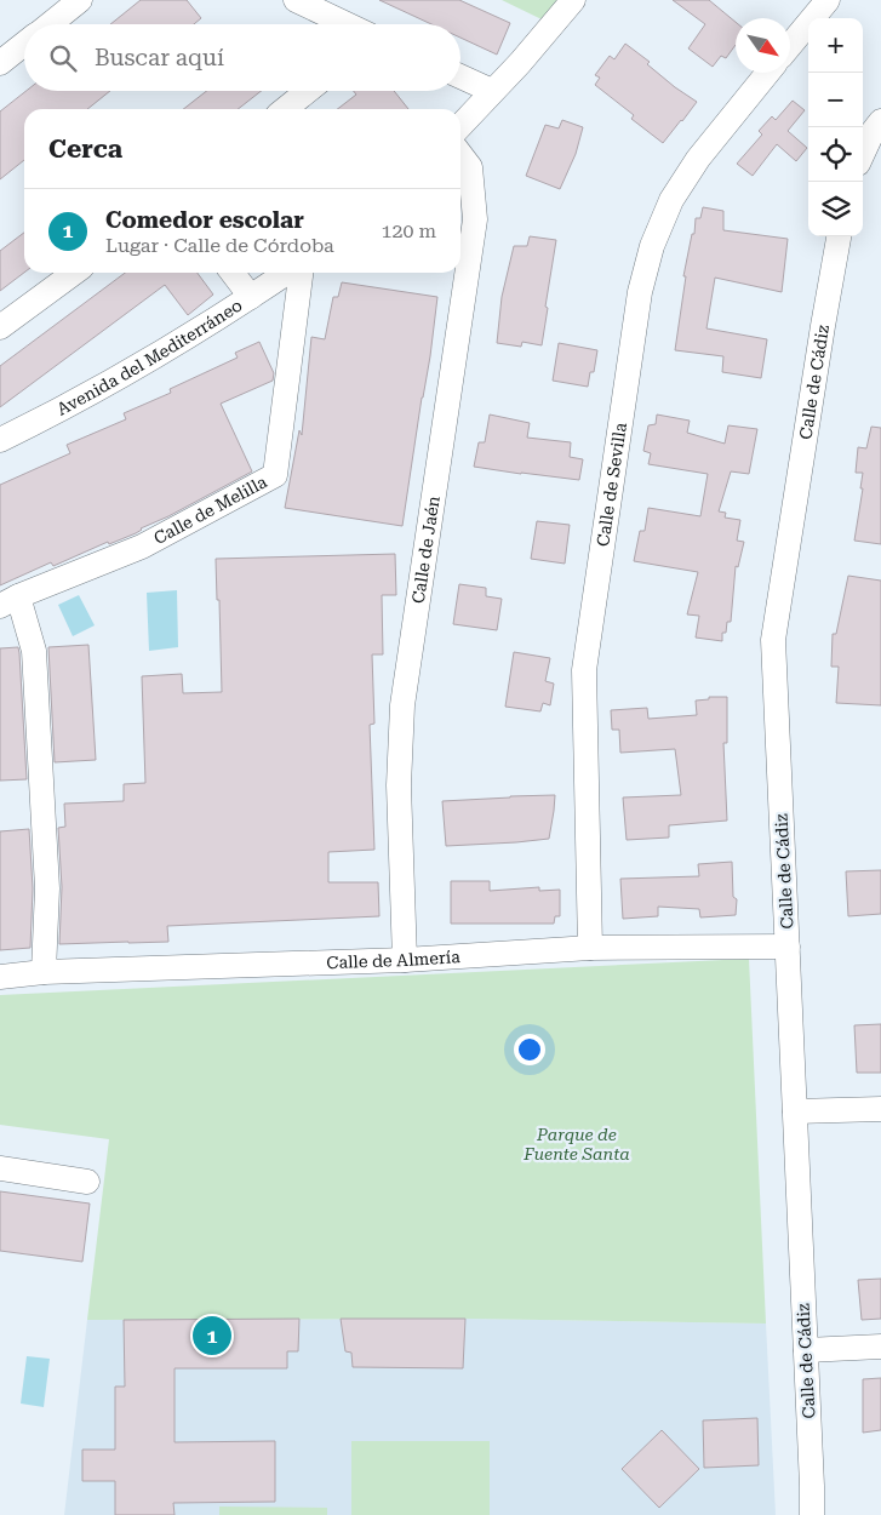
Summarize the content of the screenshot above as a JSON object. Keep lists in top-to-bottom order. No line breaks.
{"streets":{"street":["Avenida del Mediterráneo","Calle de Cádiz","Calle de Sevilla","Calle de Melilla","Calle de Jaén","Calle de Almería"]},"crossings":[["Calle de Cádiz","Calle de Almería"],["Calle de Sevilla","Calle de Almería"],["Calle de Melilla","Calle de Almería"],["Calle de Jaén","Calle de Almería"]],"parks":["Parque de Fuente Santa"],"north":"bottom right","page":{"map_buttons":["+","−"],"search":"Buscar aquí","heading":"Cerca","list":[{"mark":"1","name":"Comedor escolar","note":"Lugar · Calle de Córdoba","value":"120 m"}],"pins":"1"}}
